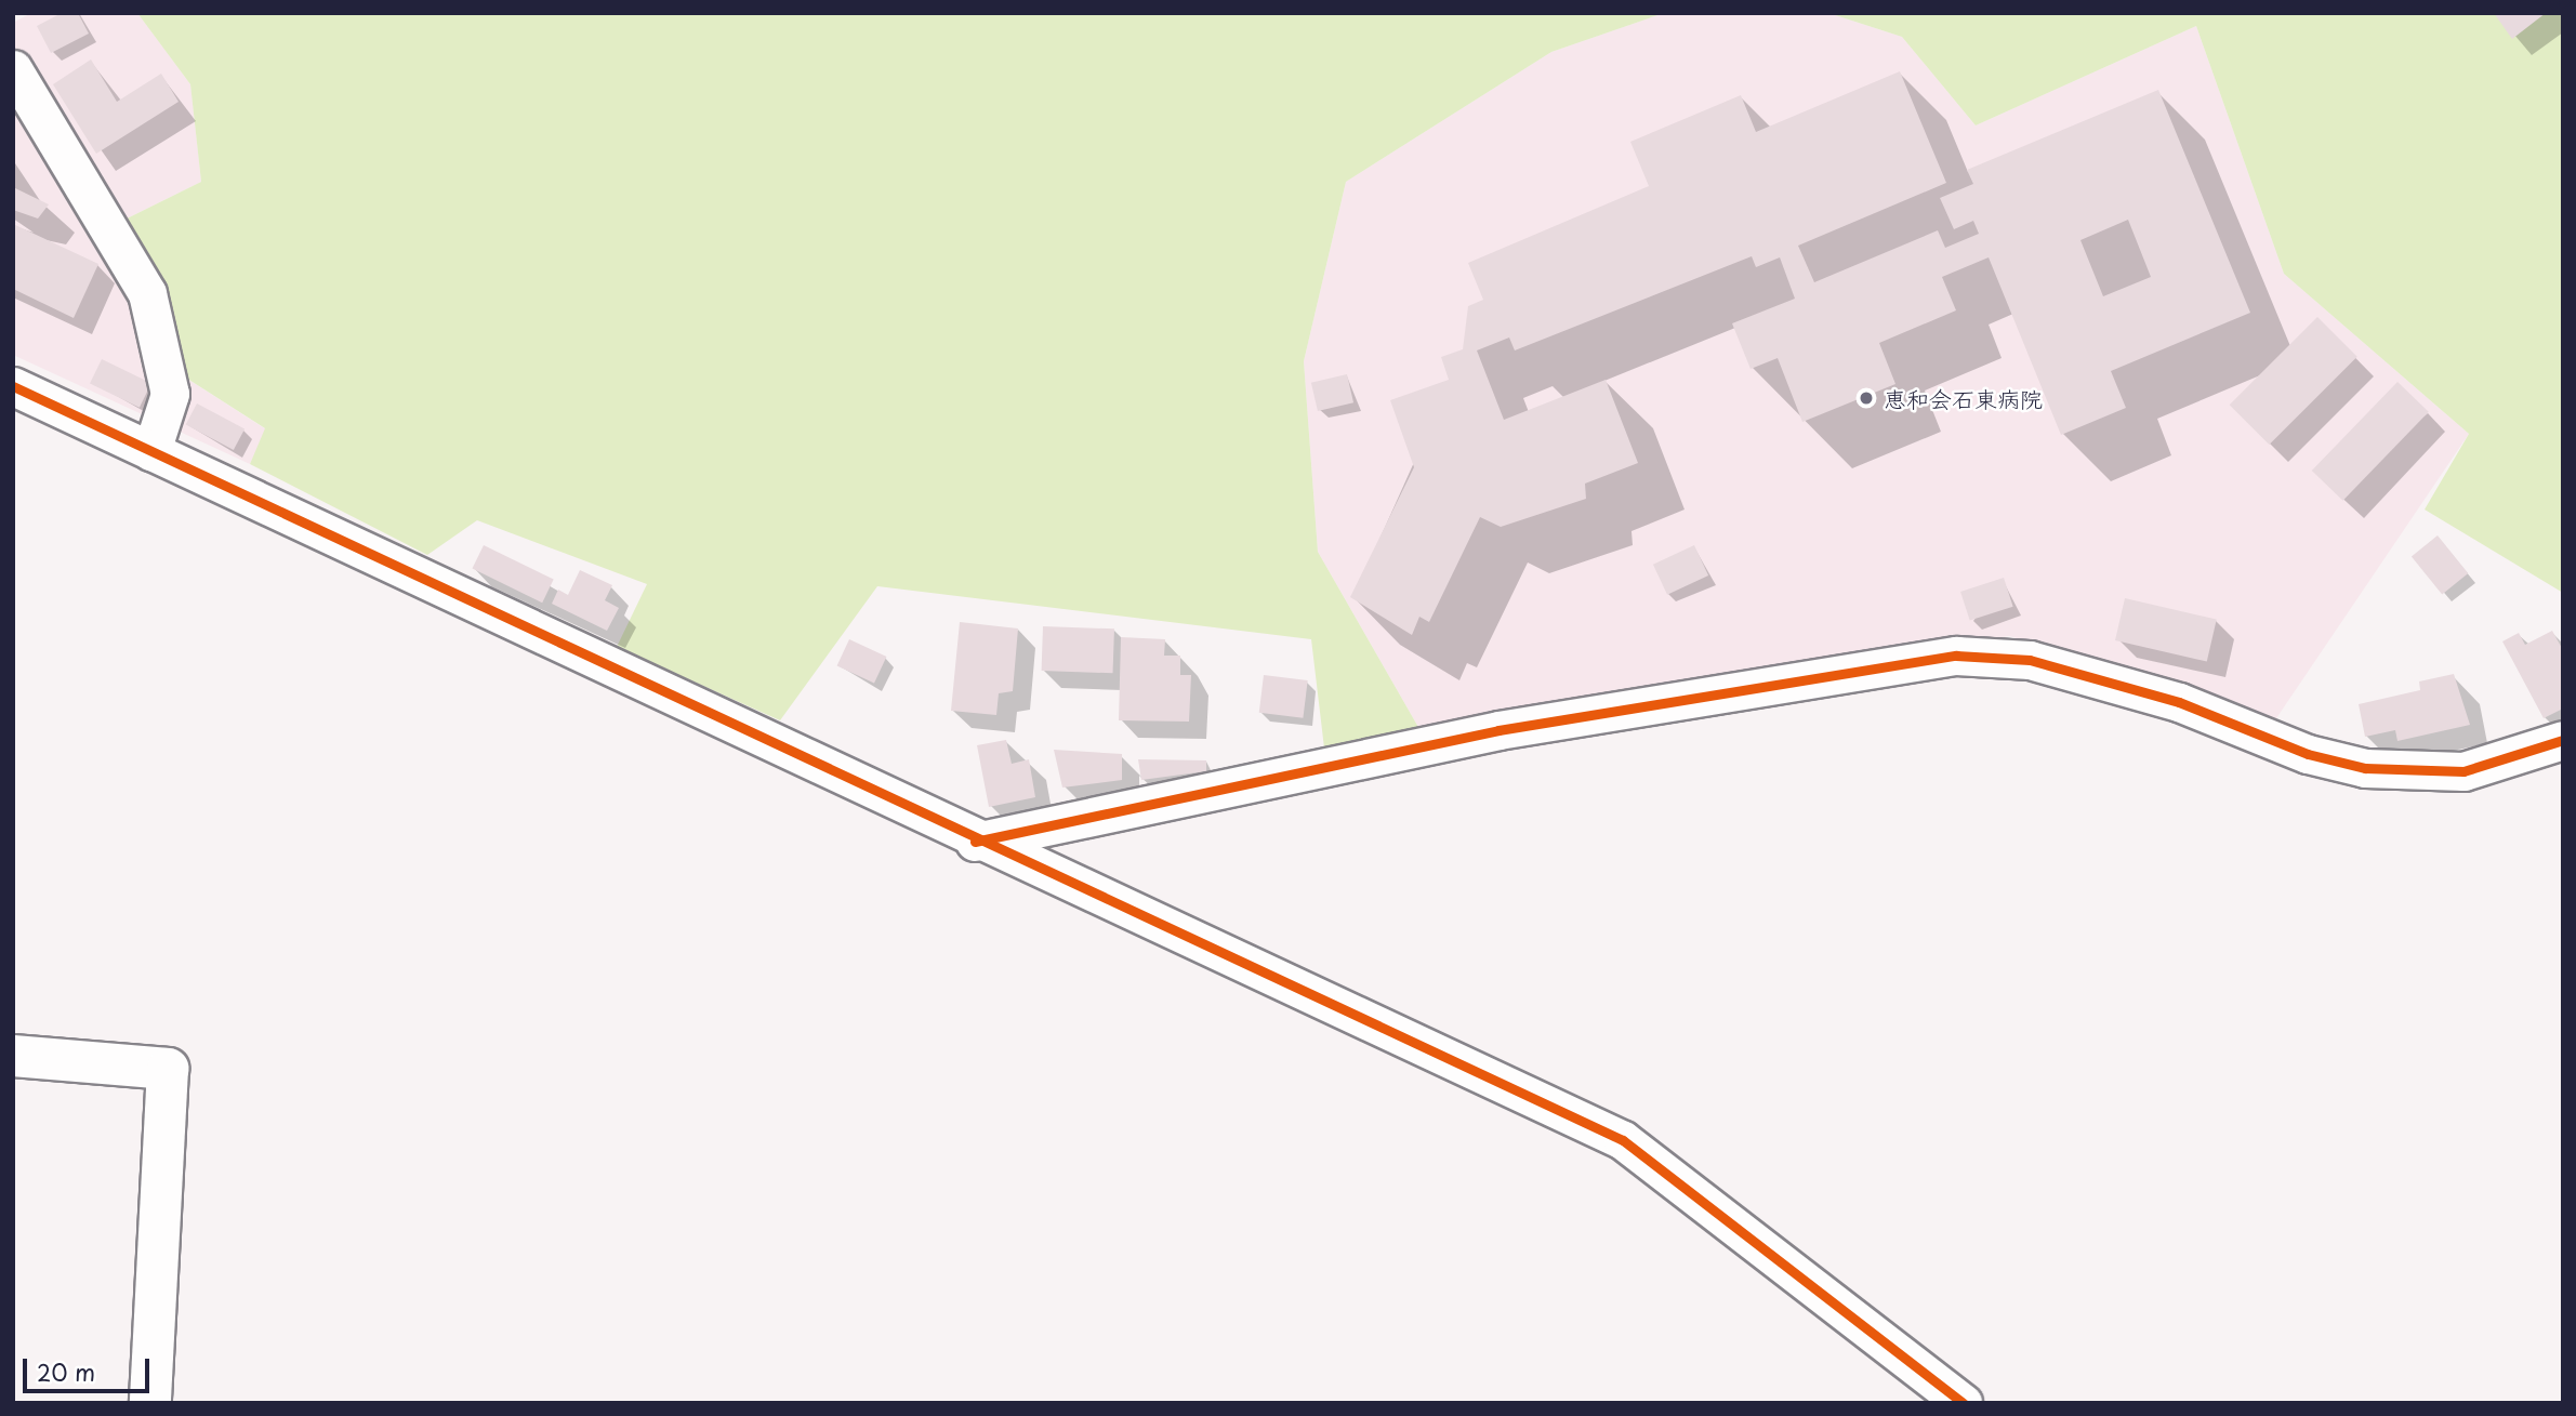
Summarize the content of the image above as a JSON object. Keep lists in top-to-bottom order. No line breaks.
{"places":["恵和会石東病院"],"scale_bar":"20 m"}
